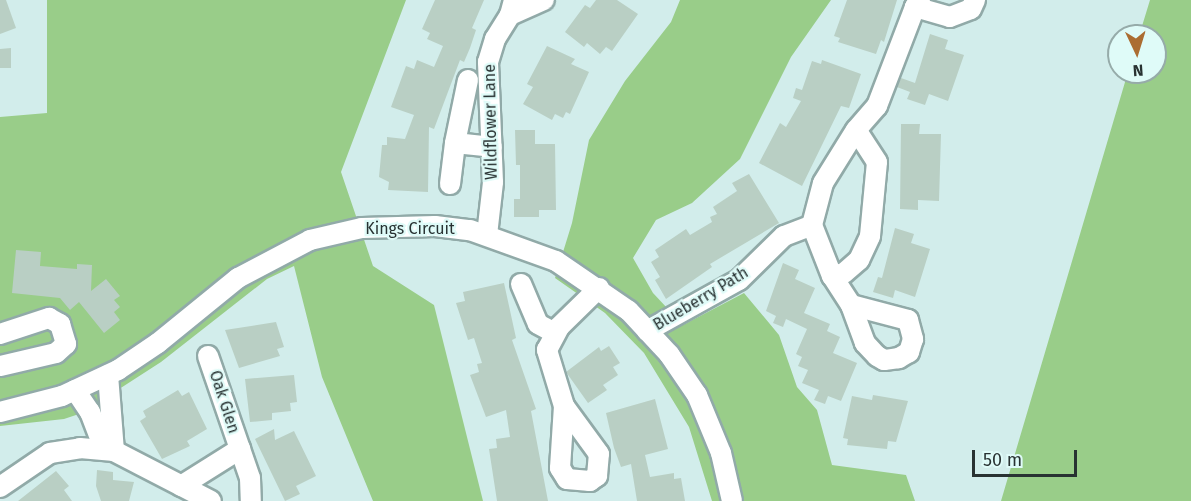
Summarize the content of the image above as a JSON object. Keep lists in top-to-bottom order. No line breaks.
{"streets":{"street":["Wildflower Lane","Kings Circuit","Blueberry Path","Oak Glen"]},"crossings":[["Wildflower Lane","Kings Circuit"],["Kings Circuit","Blueberry Path"]],"scale_bar":"50 m","north":"bottom"}
